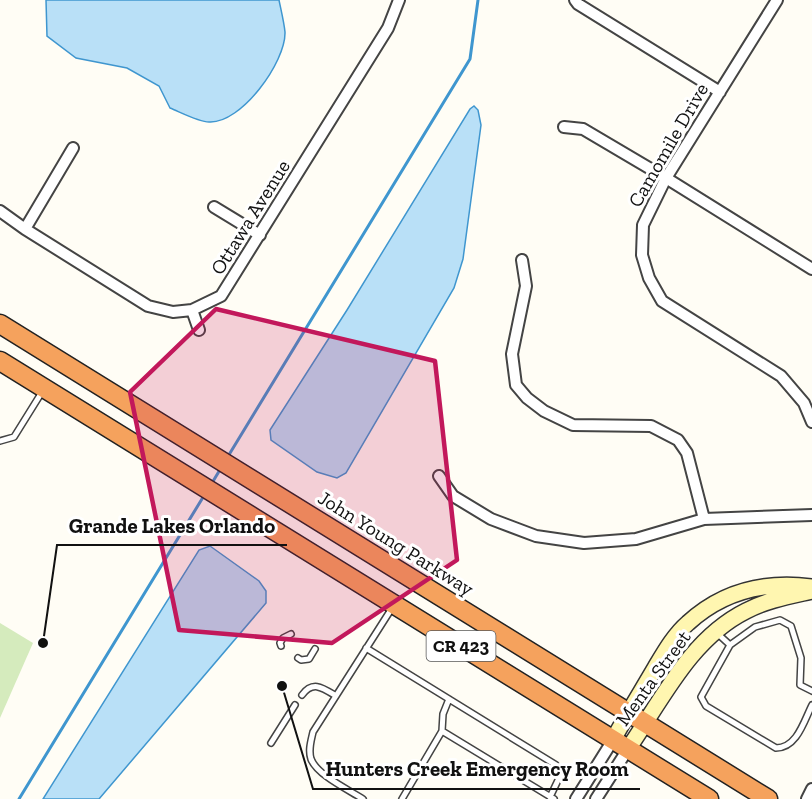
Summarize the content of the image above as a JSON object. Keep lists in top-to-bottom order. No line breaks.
{"streets":{"highway":["John Young Parkway","CR 423"],"street":["Camomile Drive","Ottawa Avenue","Menta Street"]},"crossings":[["John Young Parkway","Menta Street"],["CR 423","Menta Street"]],"places":["Grande Lakes Orlando","Hunters Creek Emergency Room"]}
